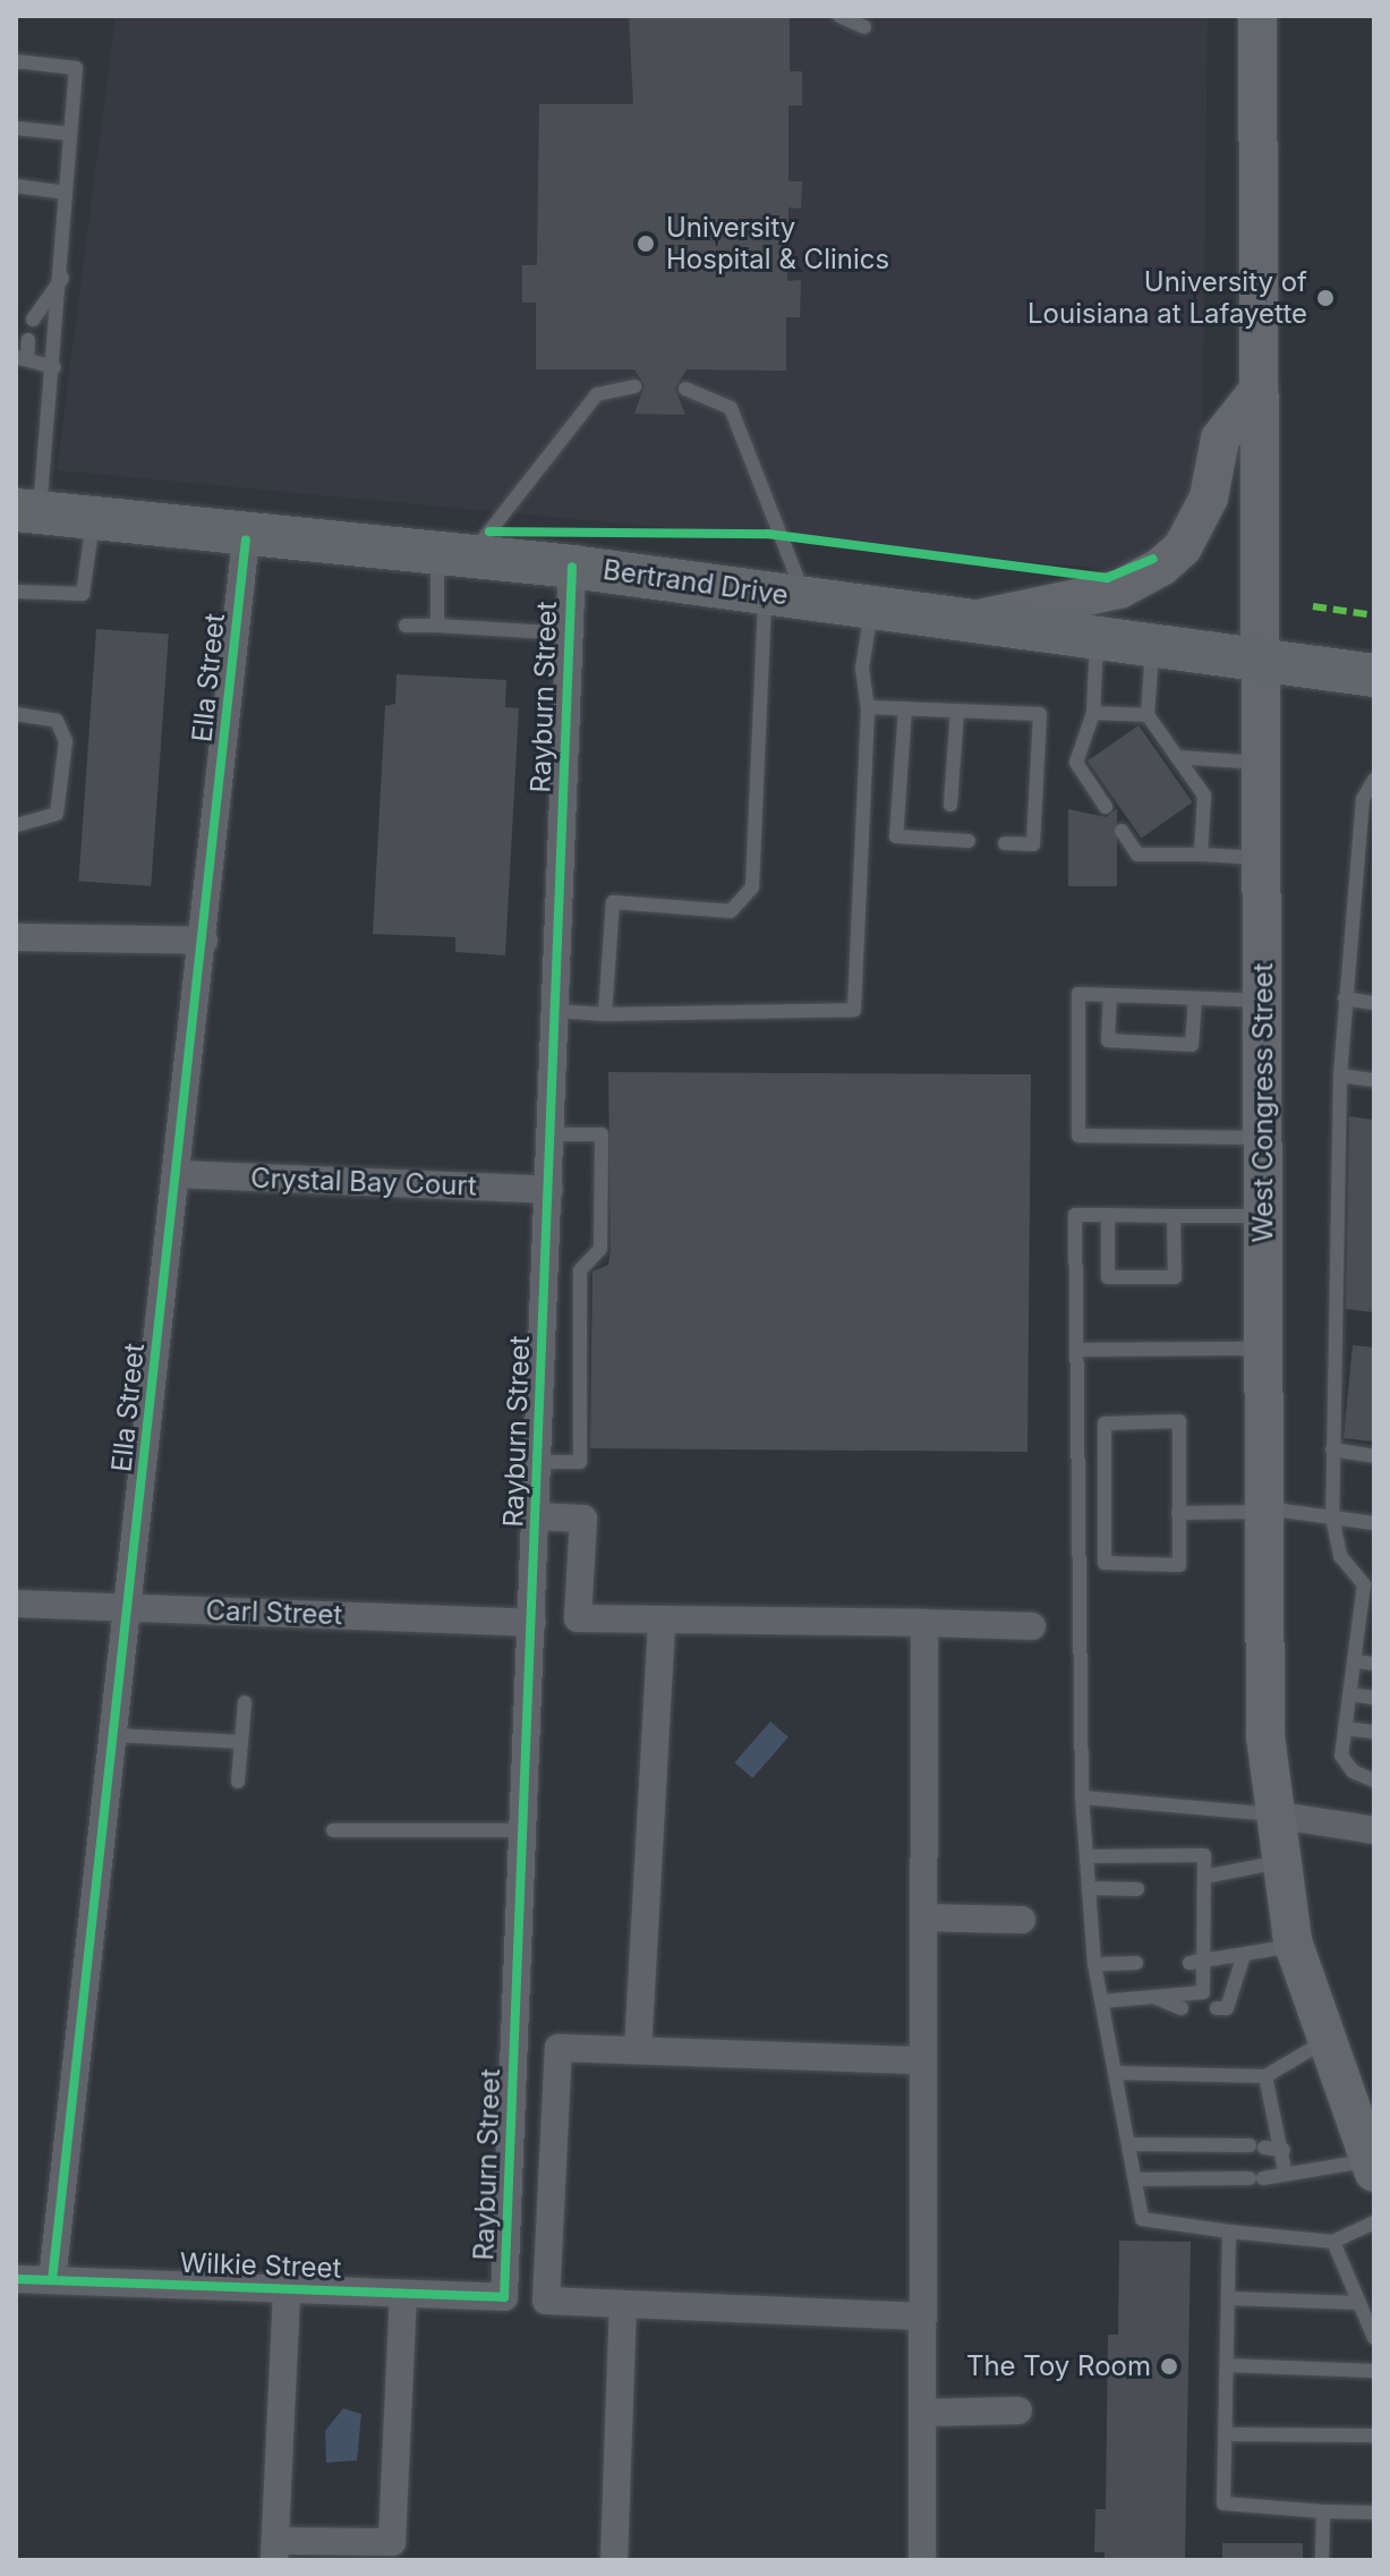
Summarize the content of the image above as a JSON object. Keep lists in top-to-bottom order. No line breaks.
{"streets":{"main road":["Bertrand Drive","West Congress Street"],"street":["Ella Street","Rayburn Street","Crystal Bay Court","Carl Street","Wilkie Street"]},"crossings":[["Bertrand Drive","Ella Street"],["Bertrand Drive","Rayburn Street"],["Bertrand Drive","West Congress Street"],["Ella Street","Crystal Bay Court"],["Ella Street","Carl Street"],["Ella Street","Wilkie Street"],["Rayburn Street","Crystal Bay Court"],["Rayburn Street","Carl Street"],["Rayburn Street","Wilkie Street"]],"places":["University Hospital & Clinics","University of Louisiana at Lafayette","The Toy Room"]}
